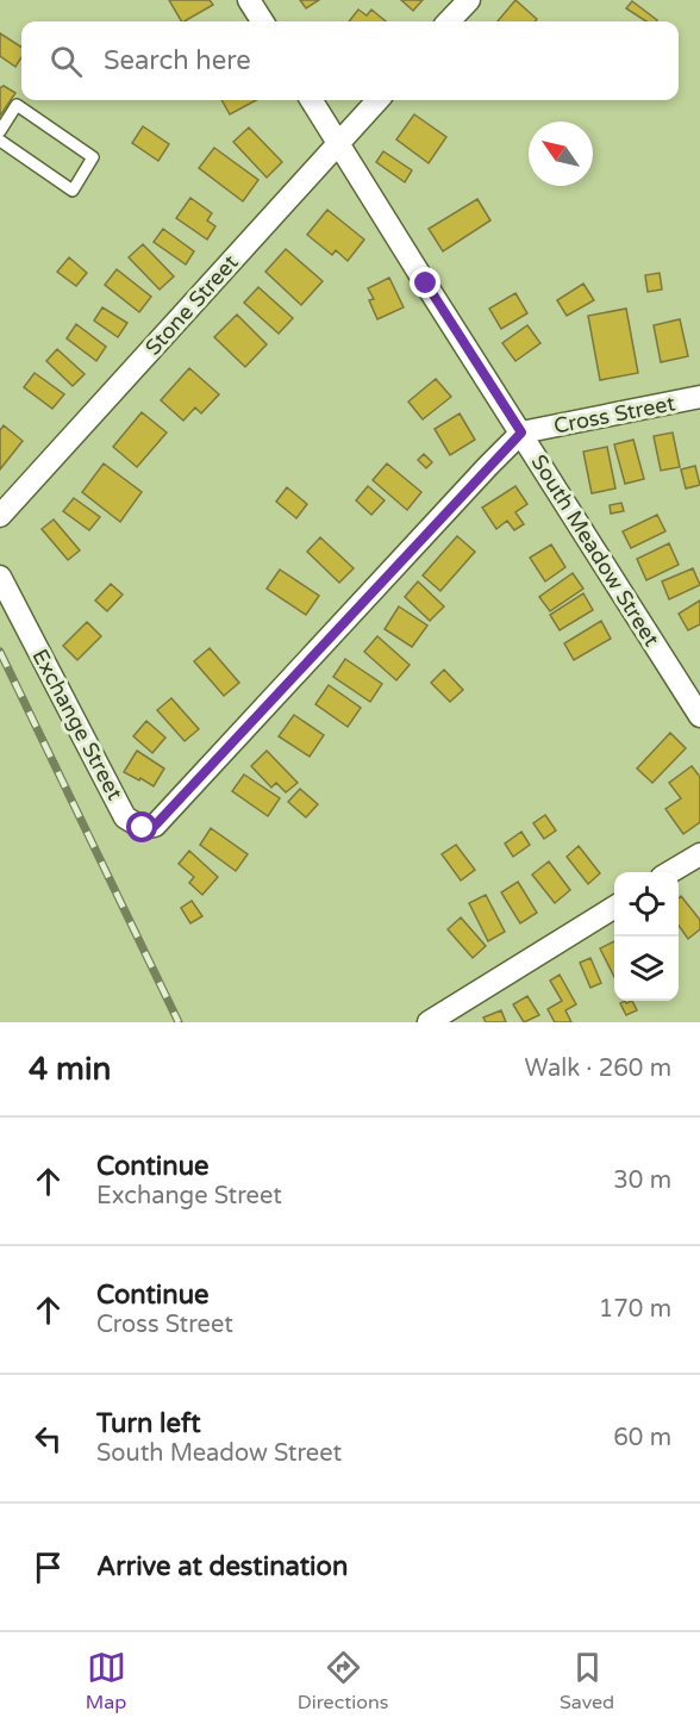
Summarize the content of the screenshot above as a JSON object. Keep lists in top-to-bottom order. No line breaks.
{"streets":{"street":["Stone Street","Cross Street","South Meadow Street","Exchange Street"]},"crossings":[["Stone Street","South Meadow Street"],["Cross Street","South Meadow Street"],["Cross Street","Exchange Street"],["South Meadow Street","Exchange Street"]],"north":"top left","page":{"search":"Search here","heading":["4 min","Walk · 260 m"],"list":[["Continue","Exchange Street","30 m"],["Continue","Cross Street","170 m"],["Turn left","South Meadow Street","60 m"],"Arrive at destination"],"nav":["Map","Directions","Saved"]}}
